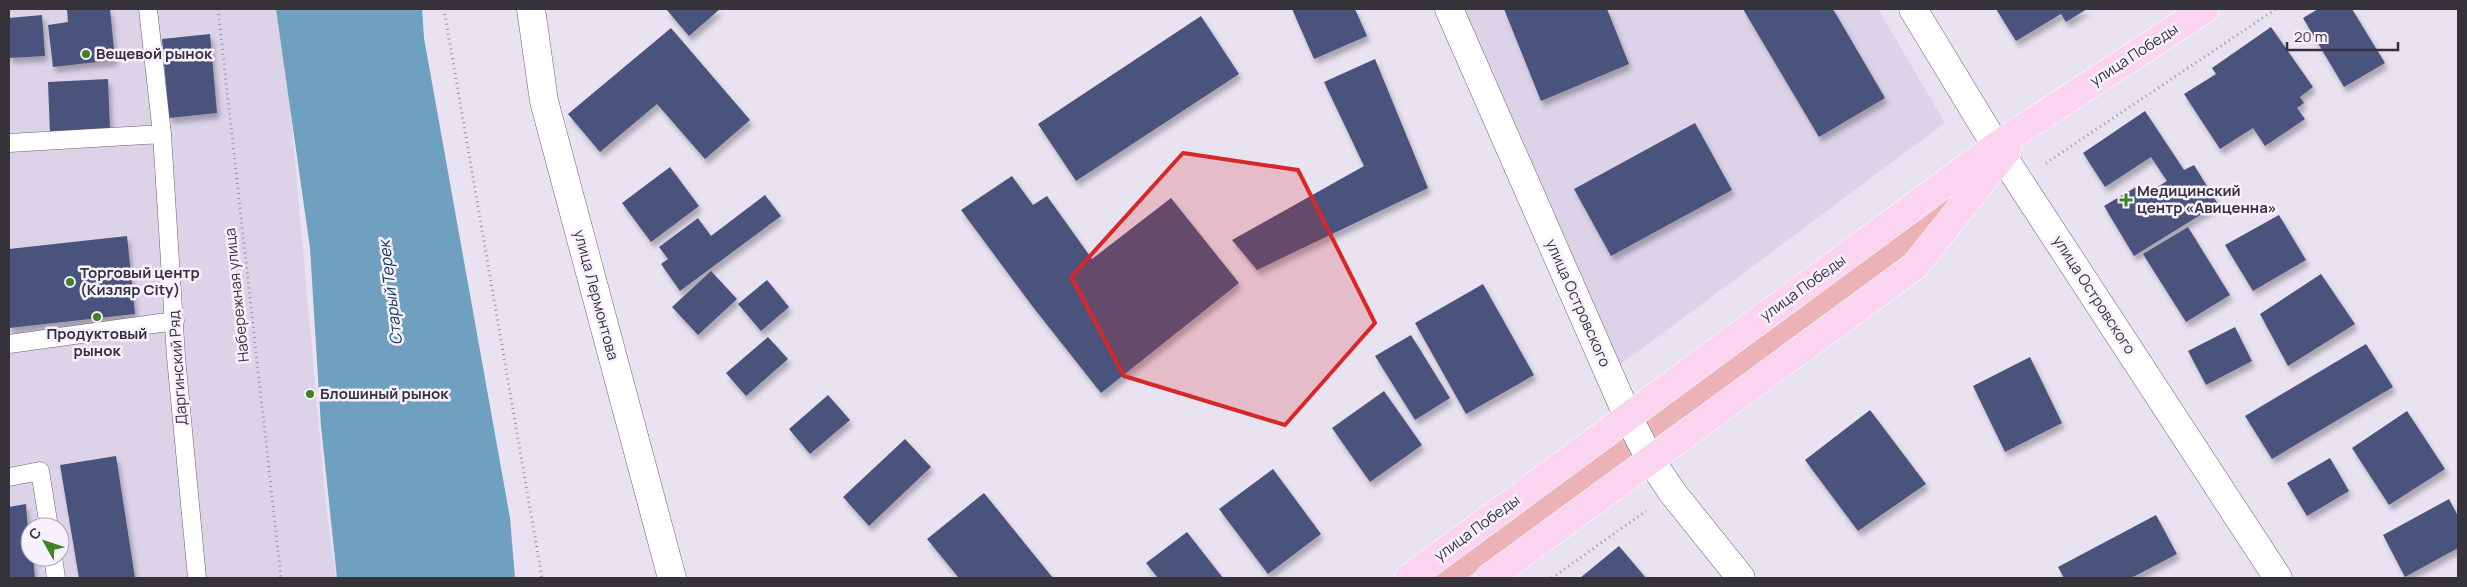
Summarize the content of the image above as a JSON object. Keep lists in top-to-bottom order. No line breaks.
{"streets":{"main road":["улица Победы"],"street":["улица Лермонтова","улица Островского"],"lane":["Даргинский Ряд"],"path":["Набережная улица"]},"crossings":[["улица Победы","улица Островского"]],"water":["Старый Терек"],"places":{"other":["Вещевой рынок","Торговый центр (Кизляр City)","Продуктовый рынок","Блошиный рынок"],"health":["Медицинский центр «Авиценна»"]},"scale_bar":"20 m","north":"top left"}
